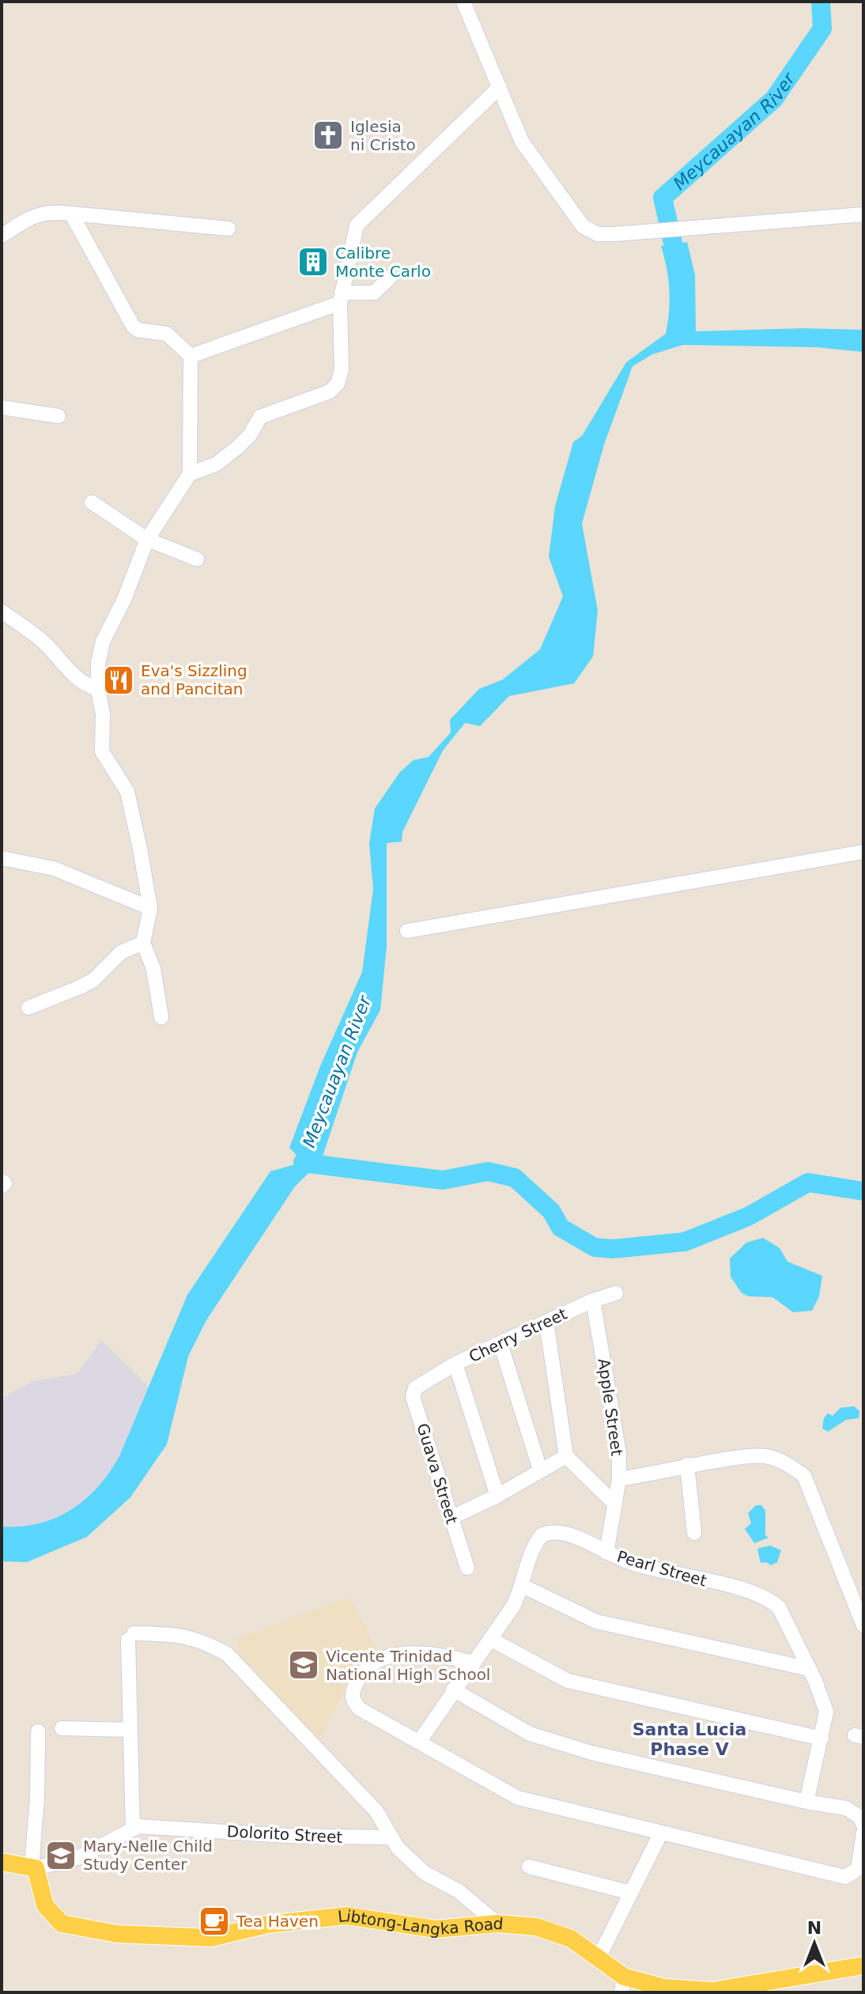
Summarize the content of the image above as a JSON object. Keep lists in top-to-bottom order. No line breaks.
{"streets":{"main road":["Libtong-Langka Road"],"street":["Cherry Street","Apple Street","Guava Street","Pearl Street","Dolorito Street"]},"crossings":[["Cherry Street","Apple Street"],["Cherry Street","Guava Street"],["Apple Street","Pearl Street"],["Dolorito Street","Libtong-Langka Road"]],"districts":["Santa Lucia Phase V"],"water":["Meycauayan River"],"places":{"church":["Iglesia ni Cristo"],"building":["Calibre Monte Carlo"],"restaurant":["Eva's Sizzling and Pancitan"],"school or university":["Vicente Trinidad National High School","Mary-Nelle Child Study Center"],"cafe":["Tea Haven"]},"north":"top"}
